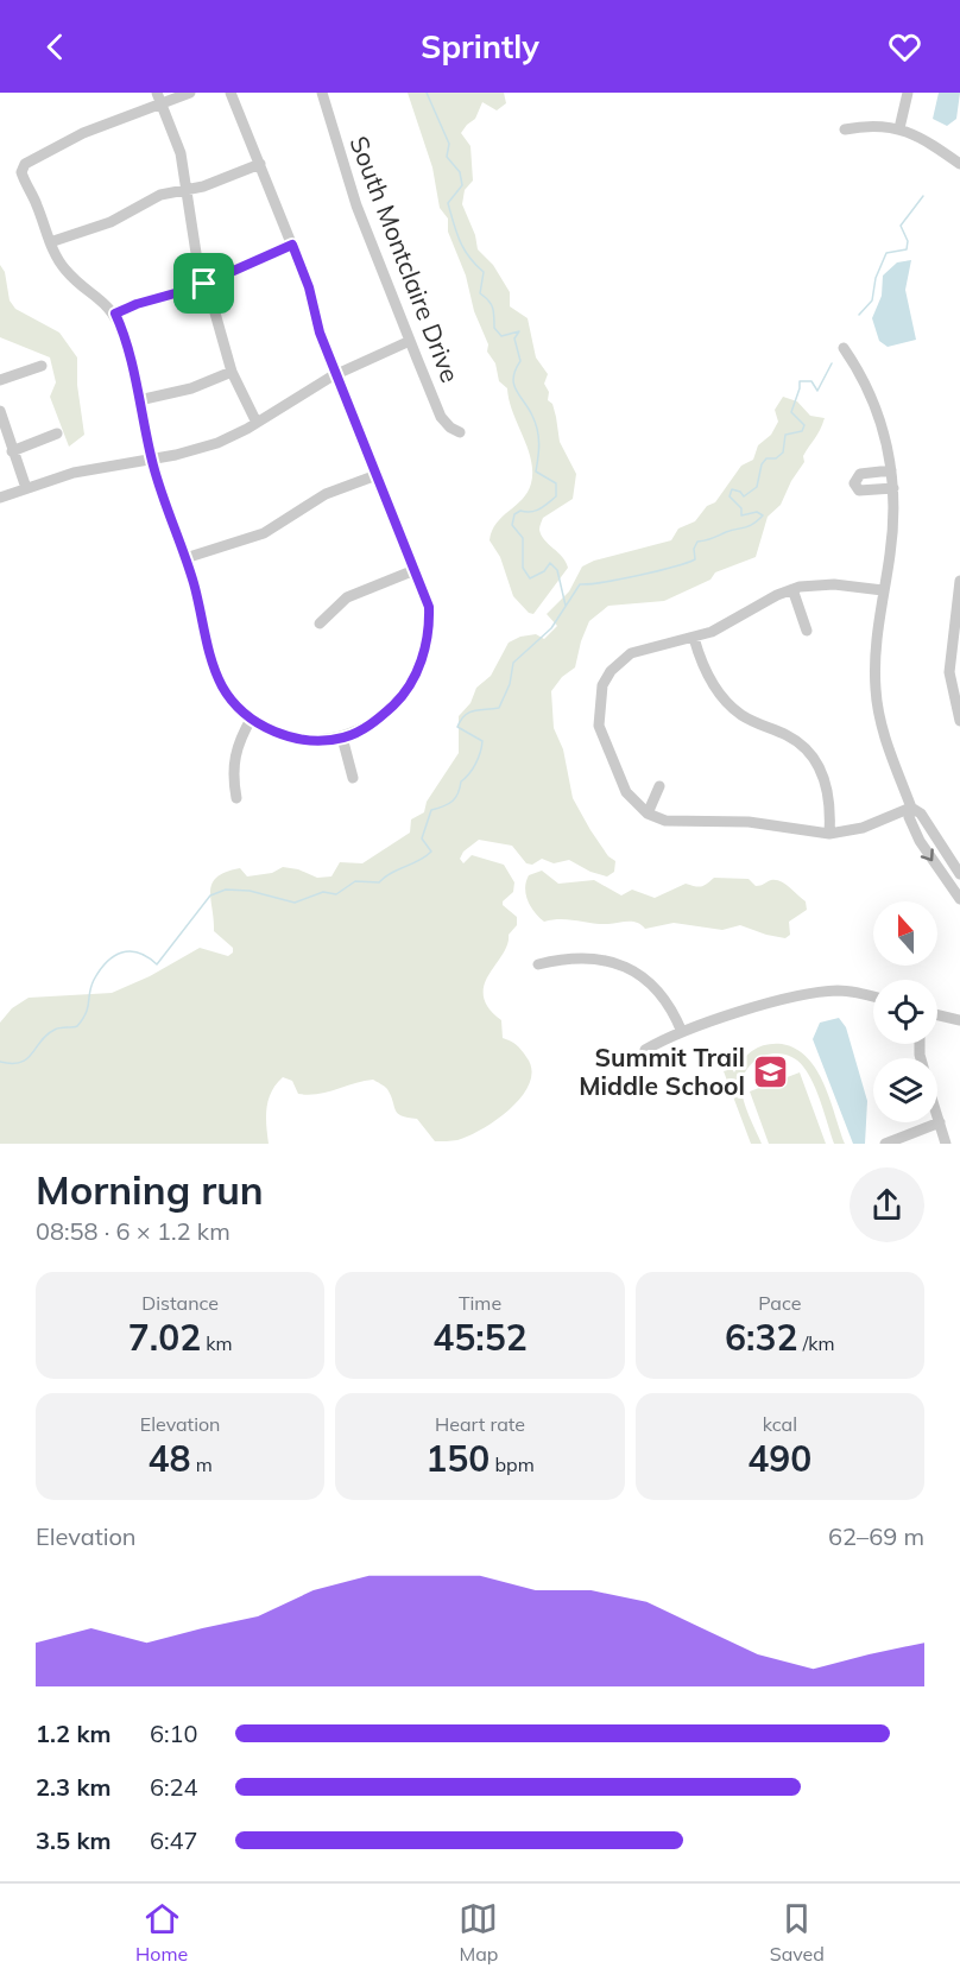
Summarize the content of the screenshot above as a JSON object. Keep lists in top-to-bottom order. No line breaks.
{"streets":{"street":["South Montclaire Drive"]},"places":{"school or university":["Summit Trail Middle School"]},"north":"top","page":{"header":"Sprintly","heading":["Morning run","08:58 · 6 × 1.2 km"],"stats":[["Distance","7.02 km"],["Time","45:52"],["Pace","6:32 /km"],["Elevation","48 m"],["Heart rate","150 bpm"],["kcal","490"]],"chart":["Elevation","62–69 m"],"list":[{"name":"1.2 km","note":"6:10"},{"name":"2.3 km","note":"6:24"},{"name":"3.5 km","note":"6:47"}],"tabs":["Home","Map","Saved"]}}
